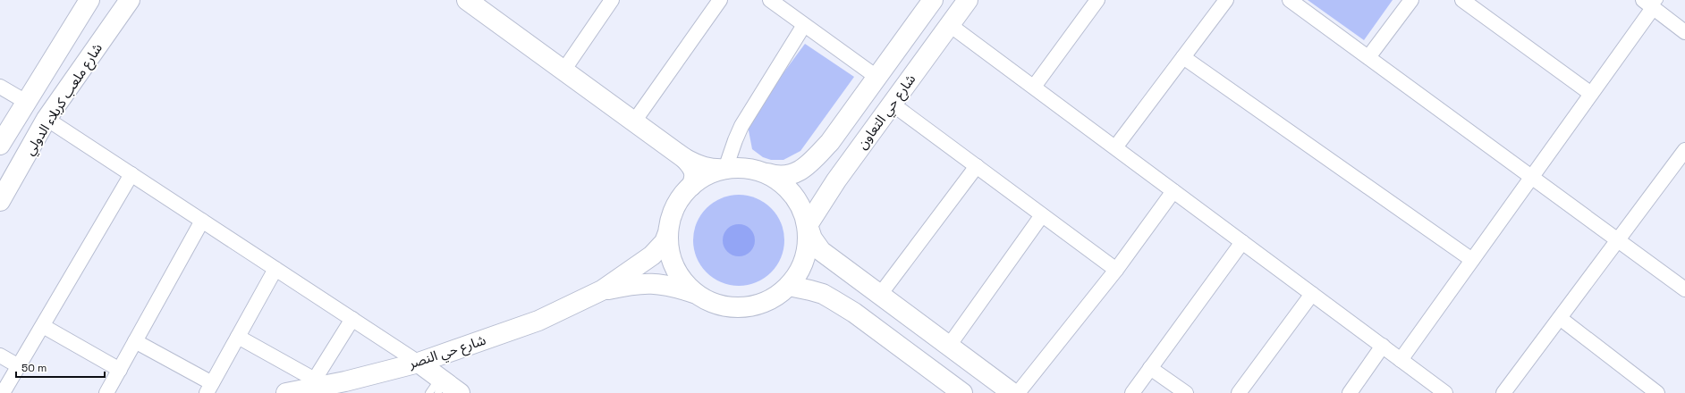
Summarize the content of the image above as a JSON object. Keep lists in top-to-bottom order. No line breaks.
{"streets":{"main road":["شارع ملعب كربلاء الدولي","شارع حي التعاون","شارع حي النصر"]},"scale_bar":"50 m"}
